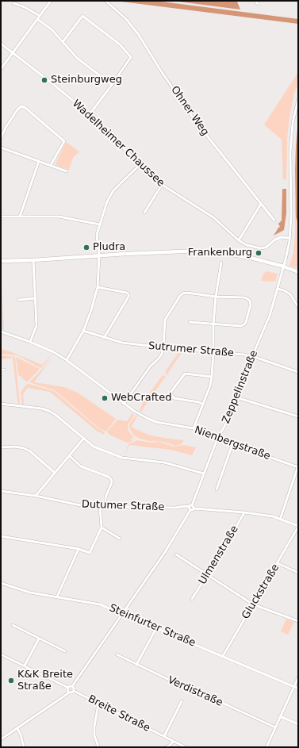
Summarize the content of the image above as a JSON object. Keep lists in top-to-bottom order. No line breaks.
{"streets":{"street":["Ohner Weg","Wadelheimer Chaussee","Sutrumer Straße","Zeppelinstraße","Nienbergstraße","Dutumer Straße","Ulmenstraße","Gluckstraße","Steinfurter Straße","Verdistraße","Breite Straße"]},"crossings":[["Wadelheimer Chaussee","Zeppelinstraße"],["Sutrumer Straße","Zeppelinstraße"],["Zeppelinstraße","Nienbergstraße"],["Zeppelinstraße","Dutumer Straße"],["Gluckstraße","Steinfurter Straße"]],"places":["Steinburgweg","Pludra","Frankenburg","WebCrafted","K&K Breite Straße"]}
